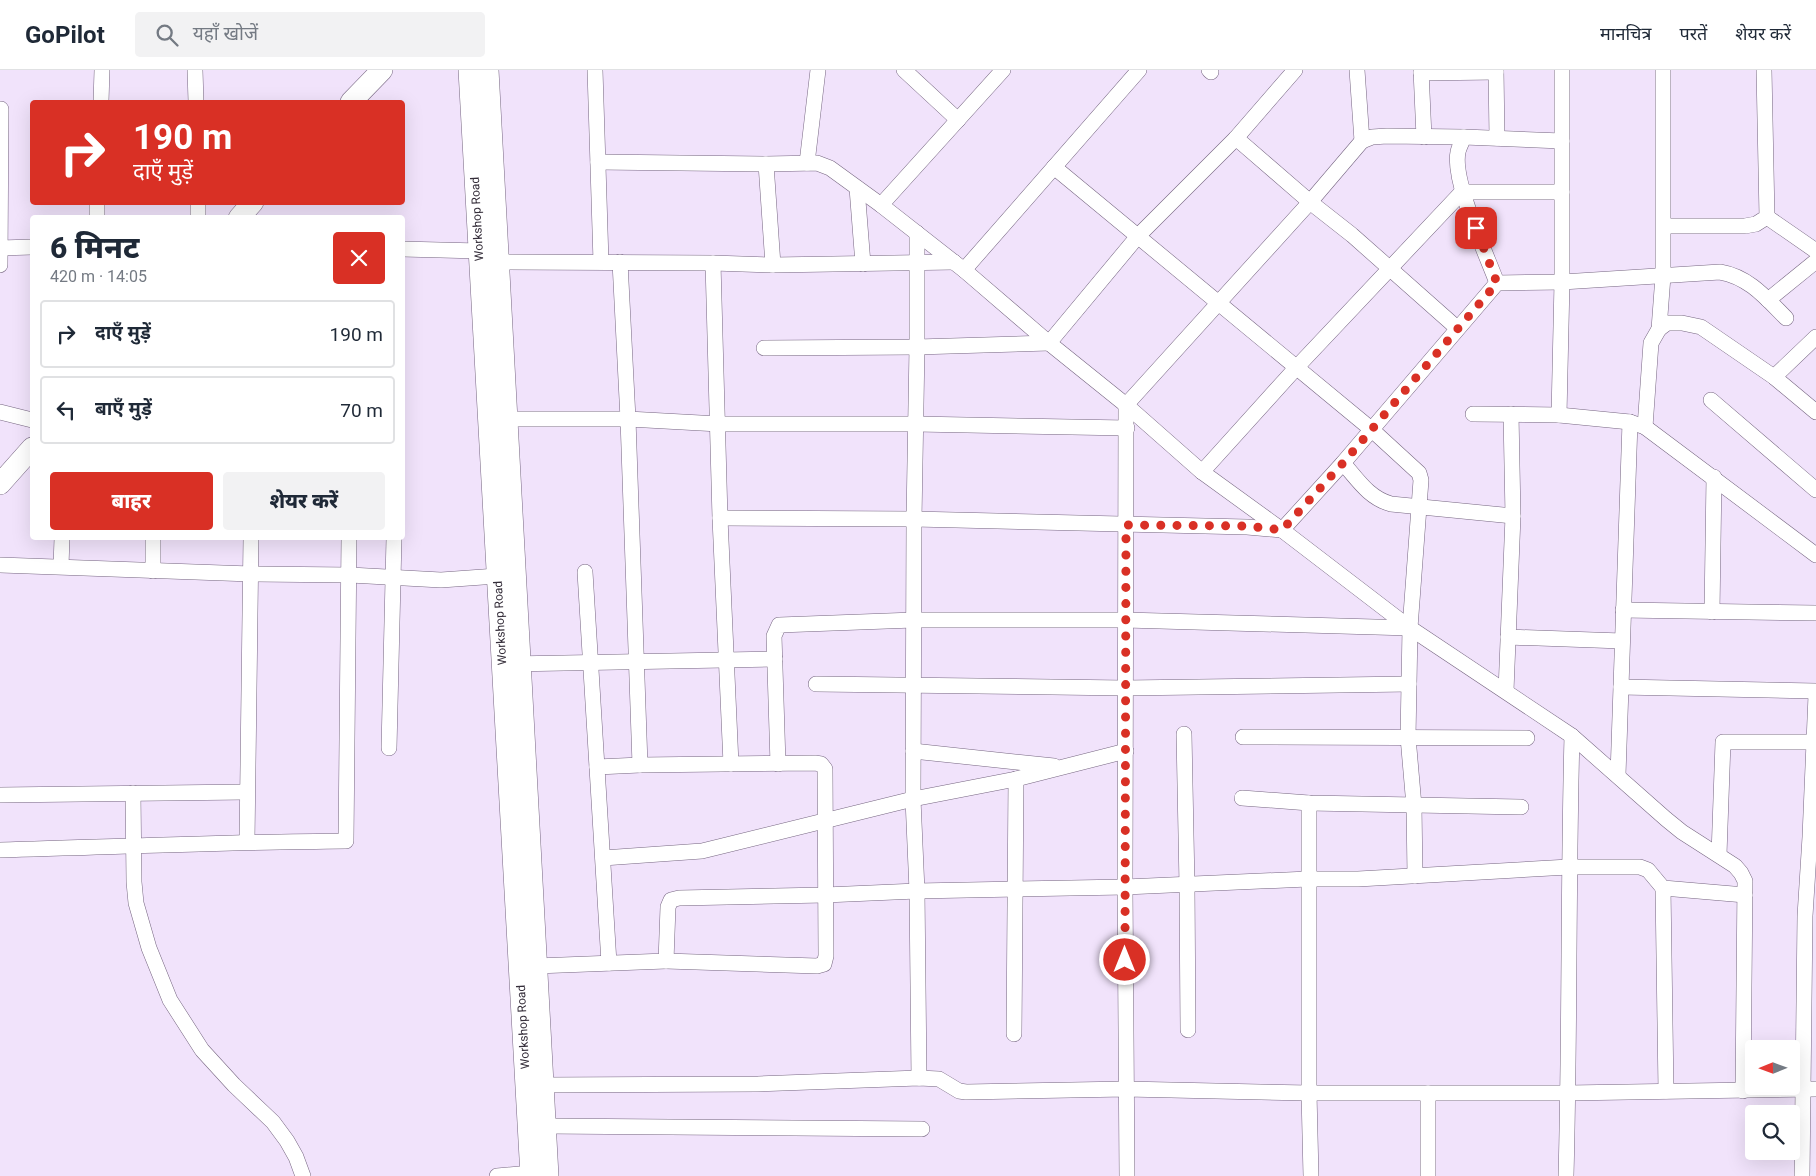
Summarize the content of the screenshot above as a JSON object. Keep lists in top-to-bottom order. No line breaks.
{"streets":{"main road":["Workshop Road"]},"north":"left","page":{"header":"GoPilot","search":"यहाँ खोजें","nav":["मानचित्र","परतें","शेयर करें"],"turn":["190 m","दाएँ मुड़ें"],"heading":["6 मिनट","420 m · 14:05"],"list":[{"name":"दाएँ मुड़ें","value":"190 m"},{"name":"बाएँ मुड़ें","value":"70 m"}],"buttons":["बाहर","शेयर करें"]}}
